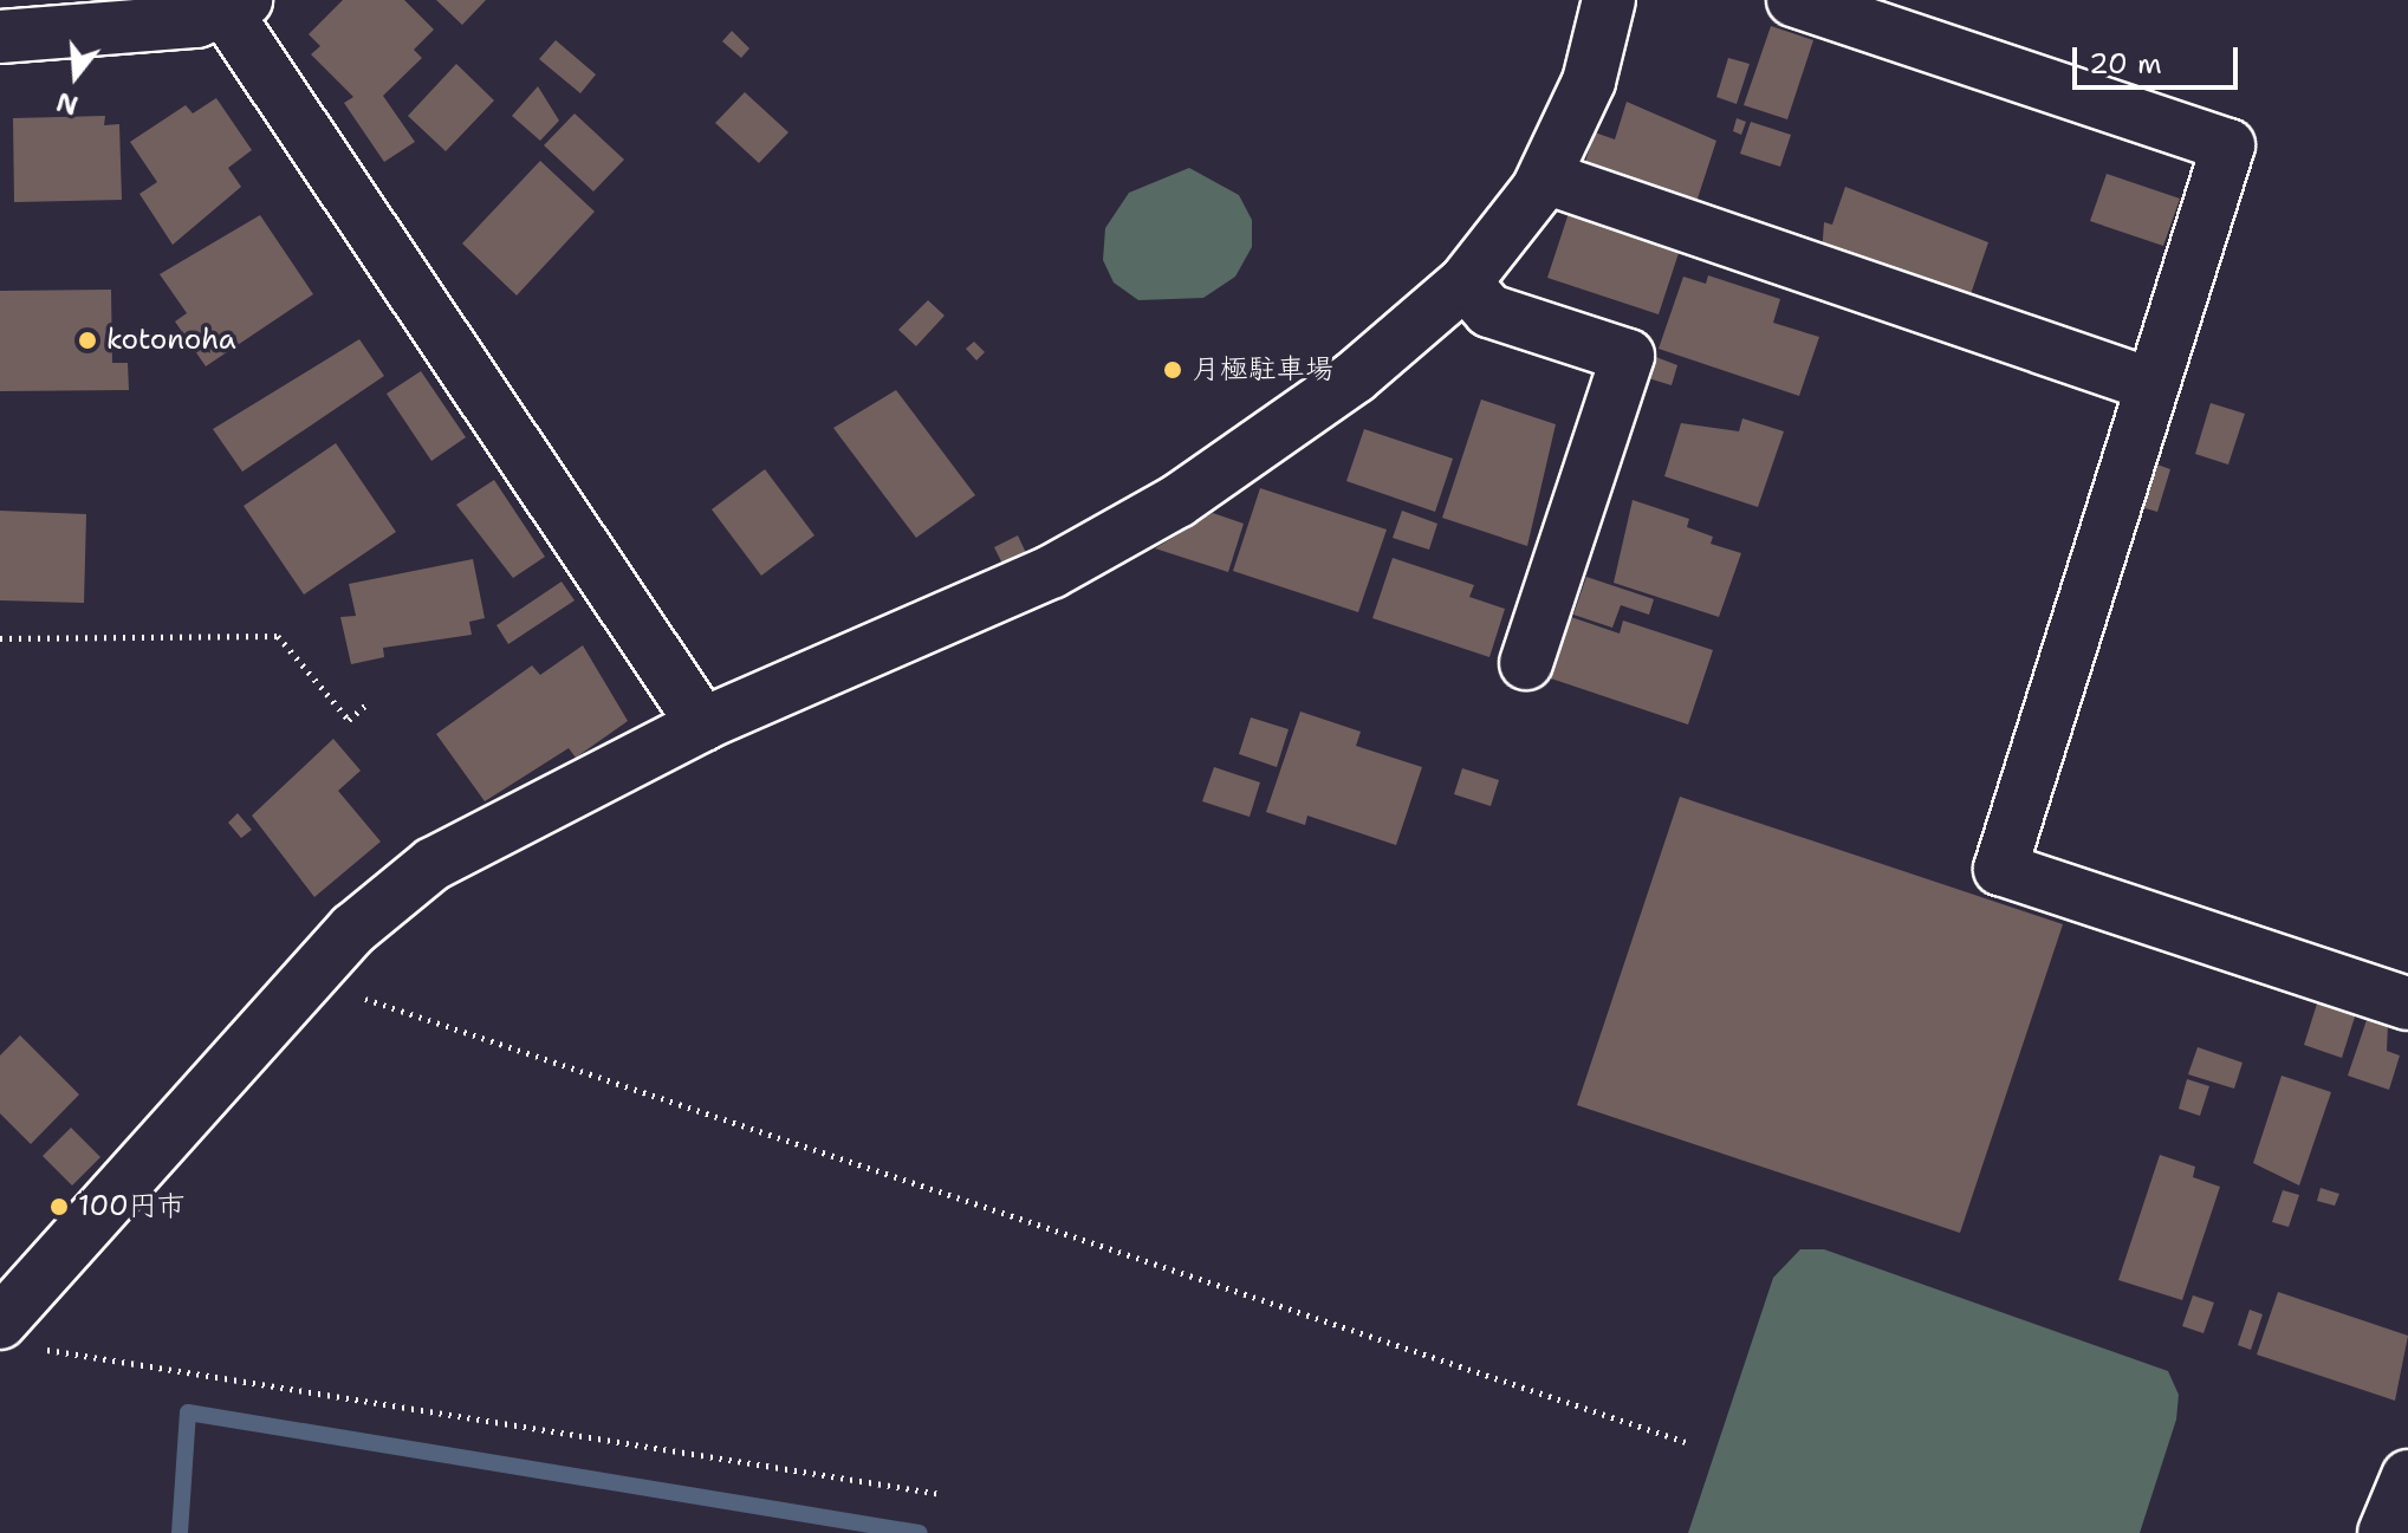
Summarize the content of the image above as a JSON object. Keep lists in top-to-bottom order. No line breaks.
{"places":["kotonoha","月極駐車場","100円市"],"scale_bar":"20 m","north":"bottom"}
